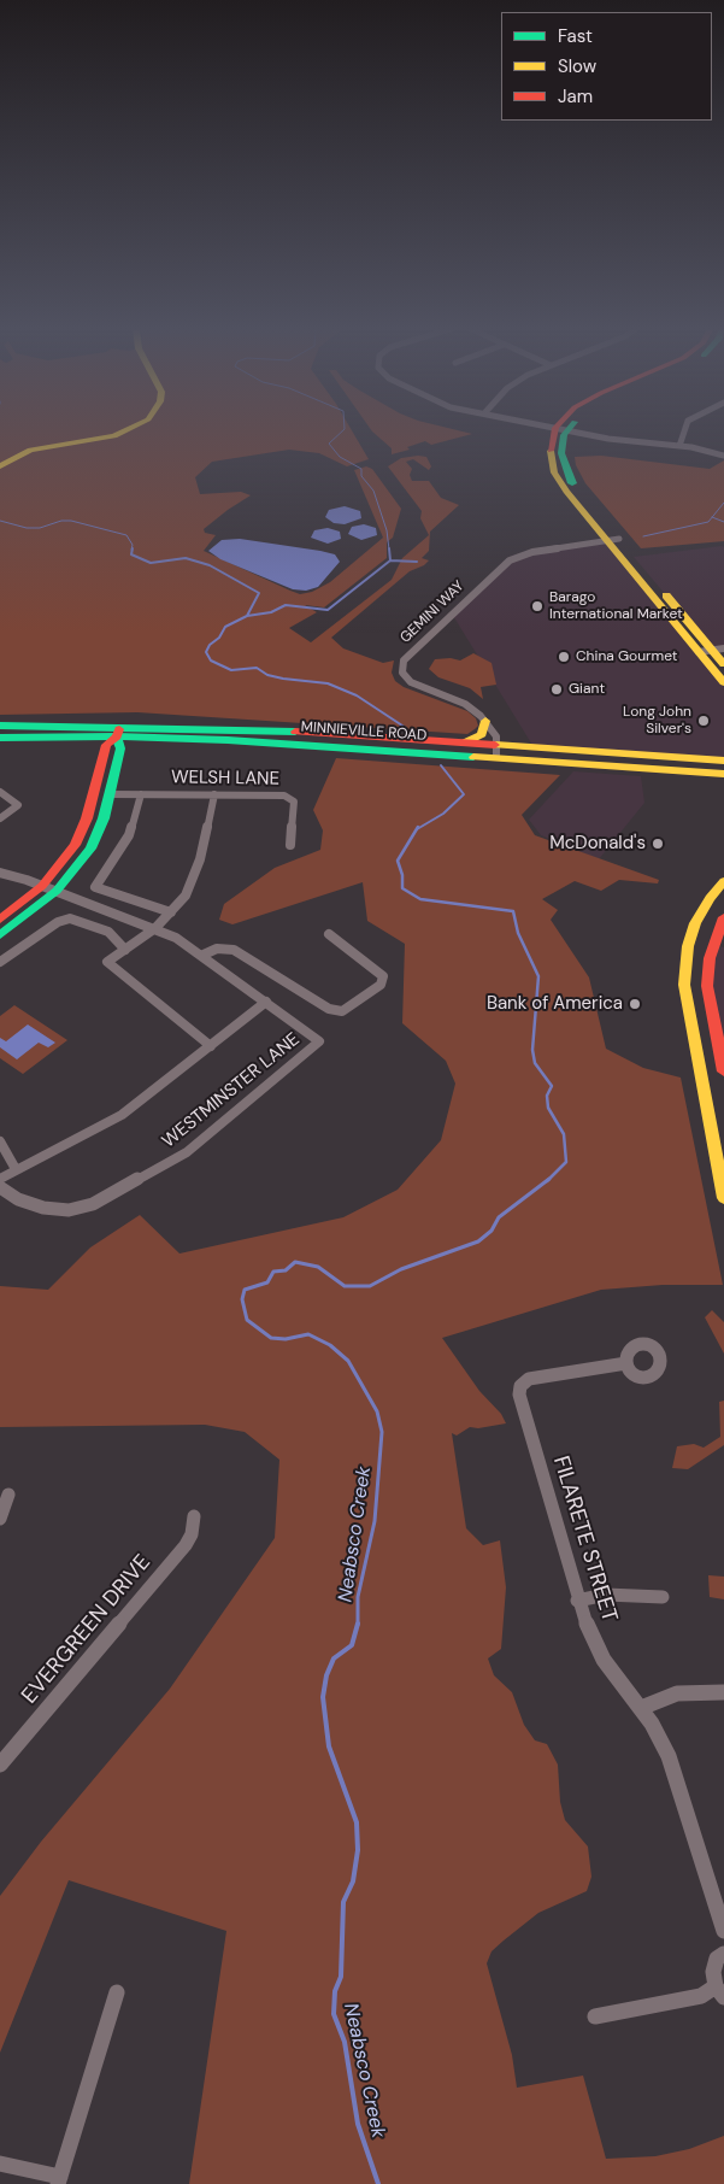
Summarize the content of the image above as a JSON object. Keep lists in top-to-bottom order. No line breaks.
{"streets":{"main road":["MINNIEVILLE ROAD"],"street":["GEMINI WAY","WELSH LANE","WESTMINSTER LANE","FILARETE STREET","EVERGREEN DRIVE"]},"crossings":[["GEMINI WAY","MINNIEVILLE ROAD"]],"water":["Neabsco Creek"],"places":["Barago International Market","China Gourmet","Giant","Long John Silver's","McDonald's","Bank of America"],"legend":["Fast","Slow","Jam"]}
